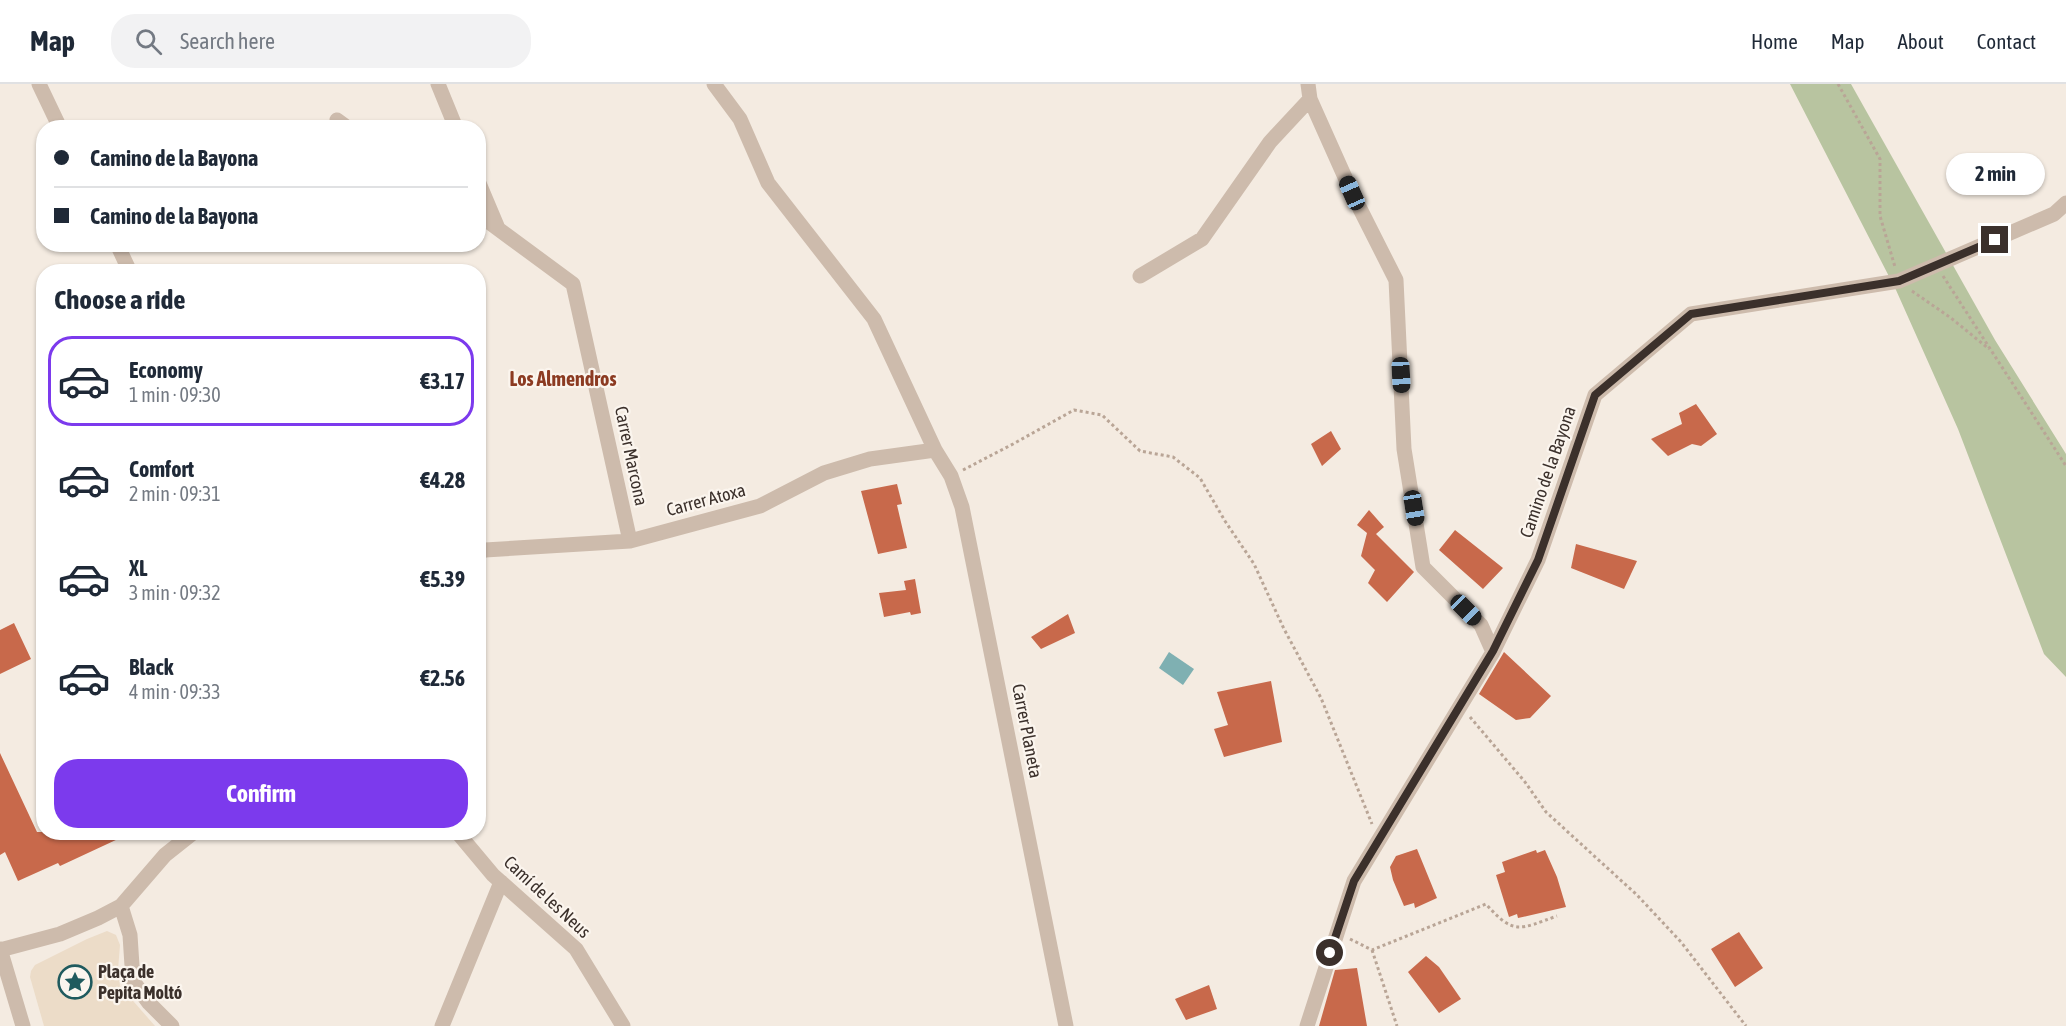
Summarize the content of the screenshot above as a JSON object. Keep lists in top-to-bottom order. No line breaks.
{"streets":{"street":["Carrer Marcona","Camino de la Bayona","Carrer Atoxa","Carrer Planeta","Camí de les Neus"]},"crossings":[["Carrer Marcona","Carrer Atoxa"],["Carrer Atoxa","Carrer Planeta"]],"districts":["Los Almendros"],"places":{"place":["Plaça de Pepita Moltó"]},"page":{"header":"Map","search":"Search here","nav":["Home","Map","About","Contact"],"banner":["Camino de la Bayona","Camino de la Bayona"],"bubble":"2 min","heading":"Choose a ride","list":[{"name":"Economy","note":"1 min · 09:30","value":"€3.17"},{"name":"Comfort","note":"2 min · 09:31","value":"€4.28"},{"name":"XL","note":"3 min · 09:32","value":"€5.39"},{"name":"Black","note":"4 min · 09:33","value":"€2.56"}],"buttons":"Confirm"}}
